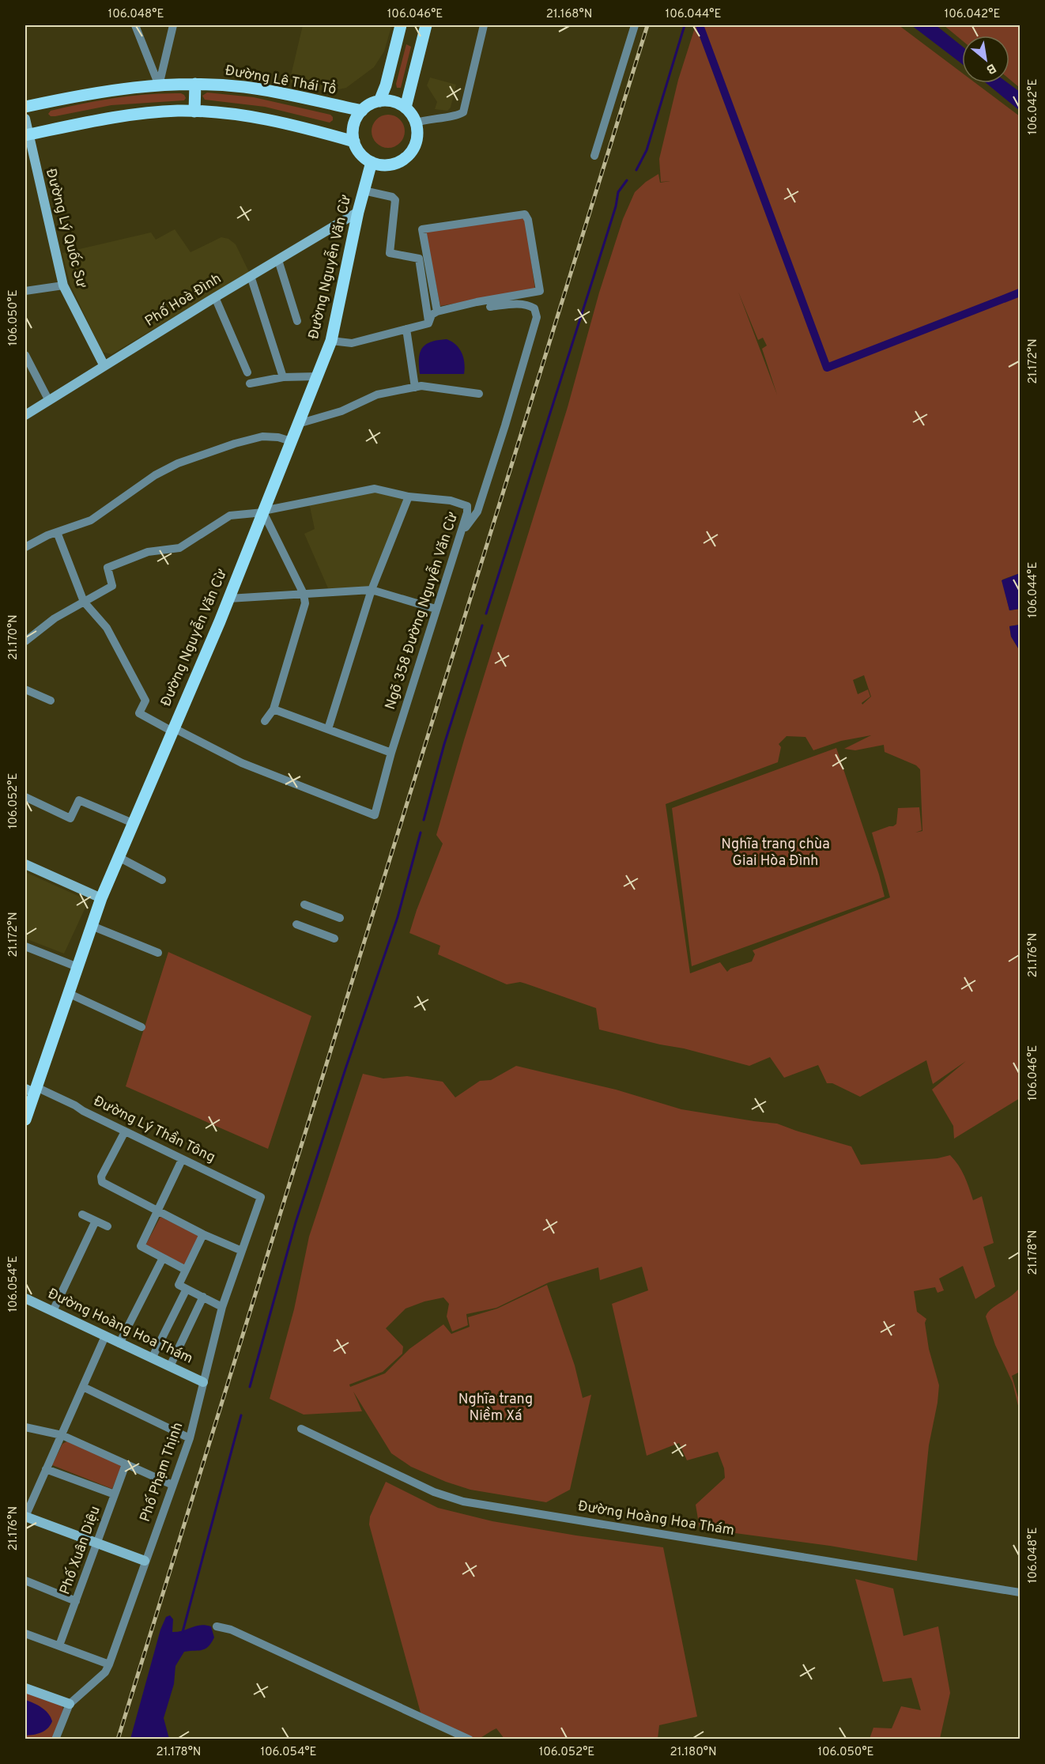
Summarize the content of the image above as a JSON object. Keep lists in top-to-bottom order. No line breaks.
{"streets":{"main road":["Đường Lê Thái Tổ","Đường Nguyễn Văn Cừ"],"street":["Đường Lý Quốc Sư","Phố Hoà Đình","Ngõ 358 Đường Nguyễn Văn Cừ","Đường Lý Thần Tông","Đường Hoàng Hoa Thám","Phố Phạm Thịnh","Phố Xuân Diệu"]},"crossings":[["Đường Lê Thái Tổ","Đường Nguyễn Văn Cừ"],["Đường Lý Quốc Sư","Phố Hoà Đình"],["Đường Nguyễn Văn Cừ","Phố Hoà Đình"],["Đường Nguyễn Văn Cừ","Ngõ 358 Đường Nguyễn Văn Cừ"],["Đường Nguyễn Văn Cừ","Đường Lý Thần Tông"],["Đường Lý Thần Tông","Phố Phạm Thịnh"],["Đường Hoàng Hoa Thám","Phố Phạm Thịnh"]],"parks":["Nghĩa trang chùa Giai Hòa Đình","Nghĩa trang Niềm Xá"],"north":"bottom right","coordinates":["106.048°E","106.046°E","21.168°N","106.044°E","106.042°E","106.050°E","21.172°N","21.170°N","106.052°E","21.176°N","21.178°N","106.054°E","21.180°N"]}
